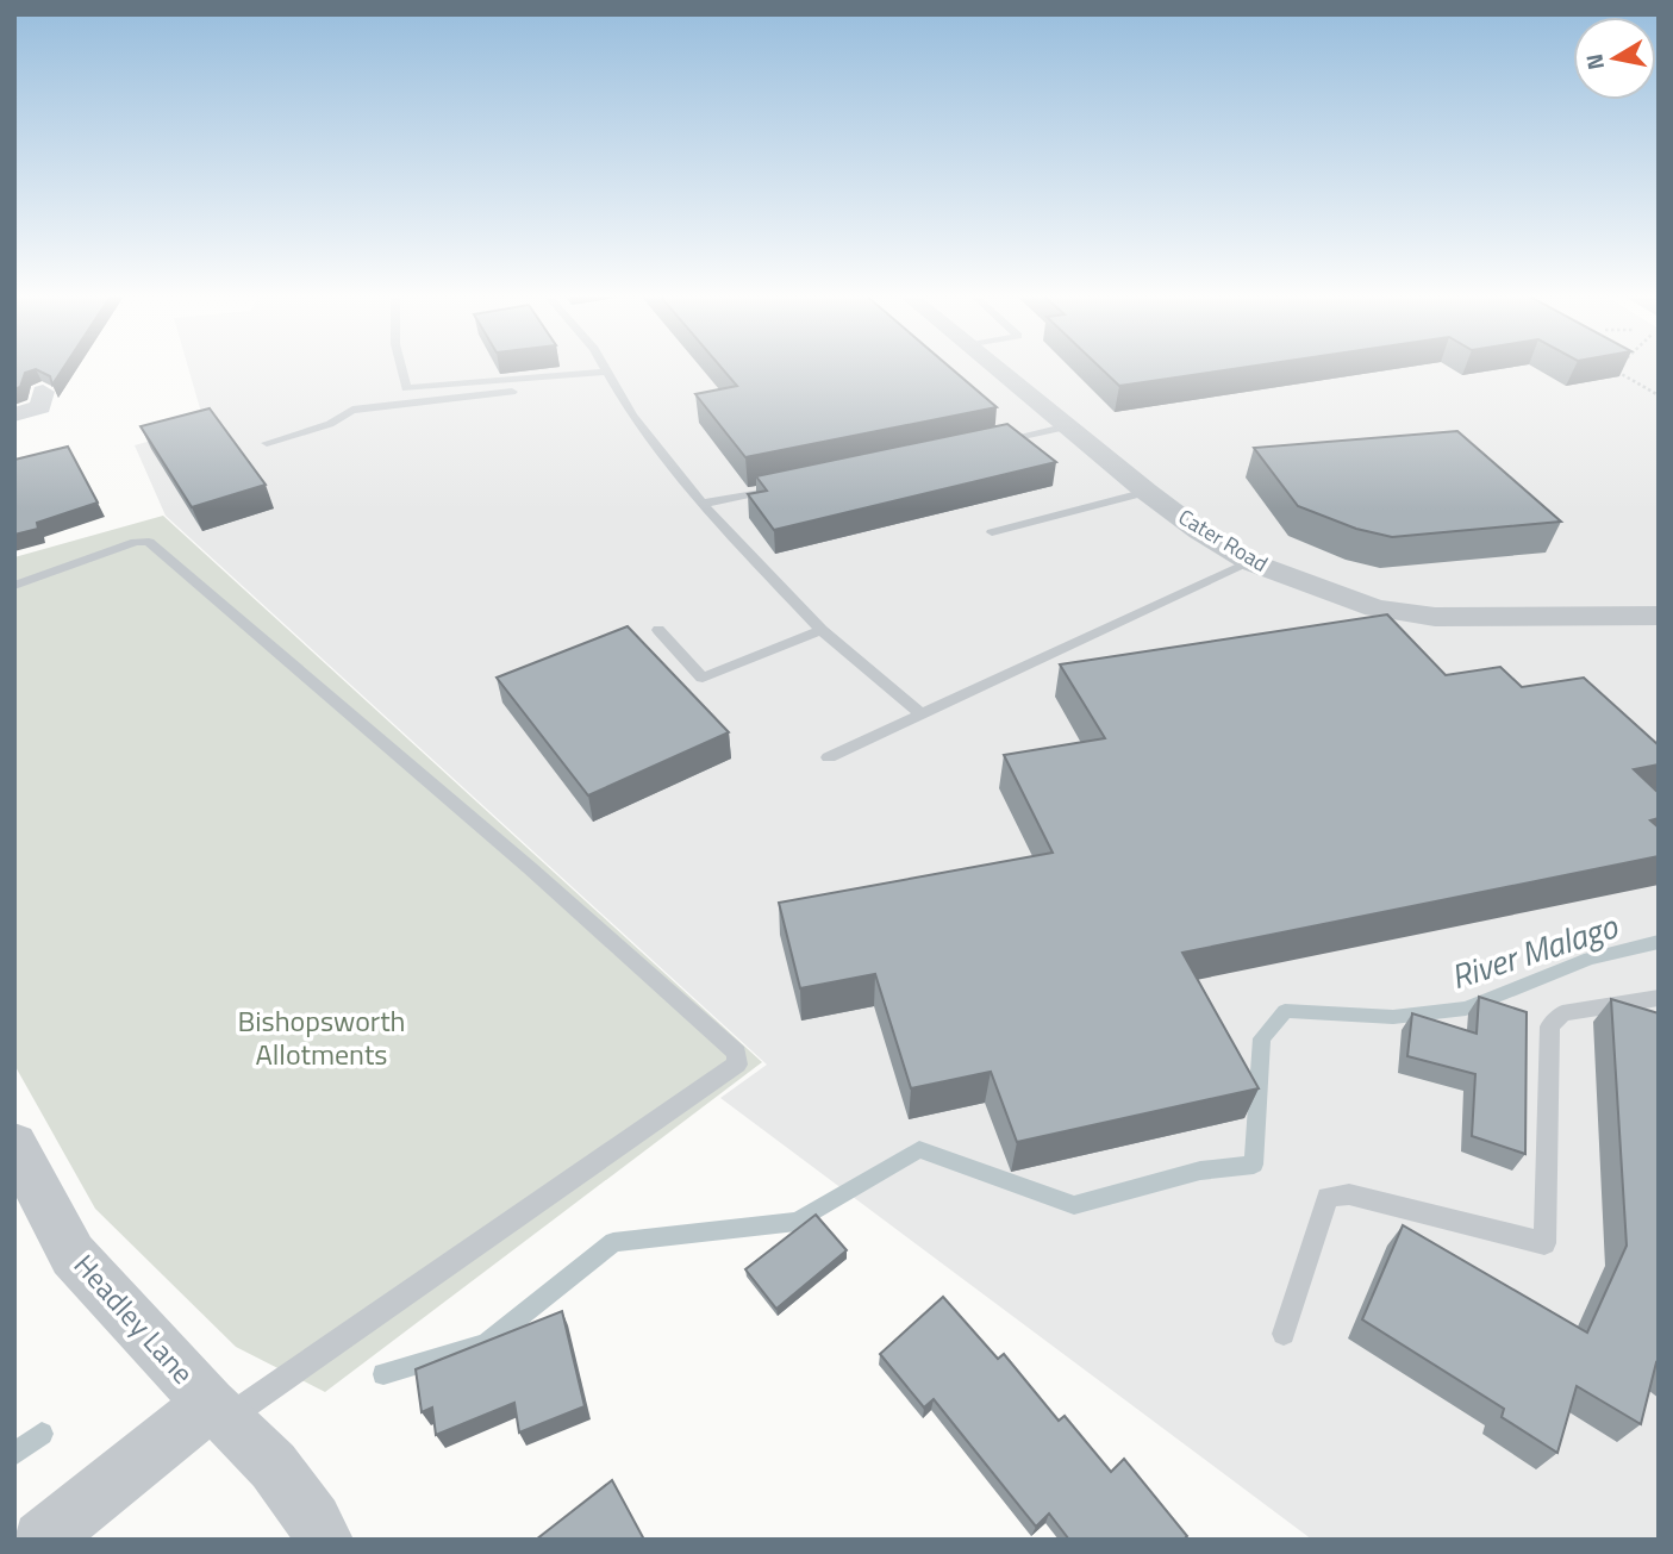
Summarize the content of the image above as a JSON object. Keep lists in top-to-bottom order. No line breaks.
{"streets":{"street":["Cater Road","Headley Lane"]},"water":["River Malago"],"parks":["Bishopsworth Allotments"],"north":"left"}
